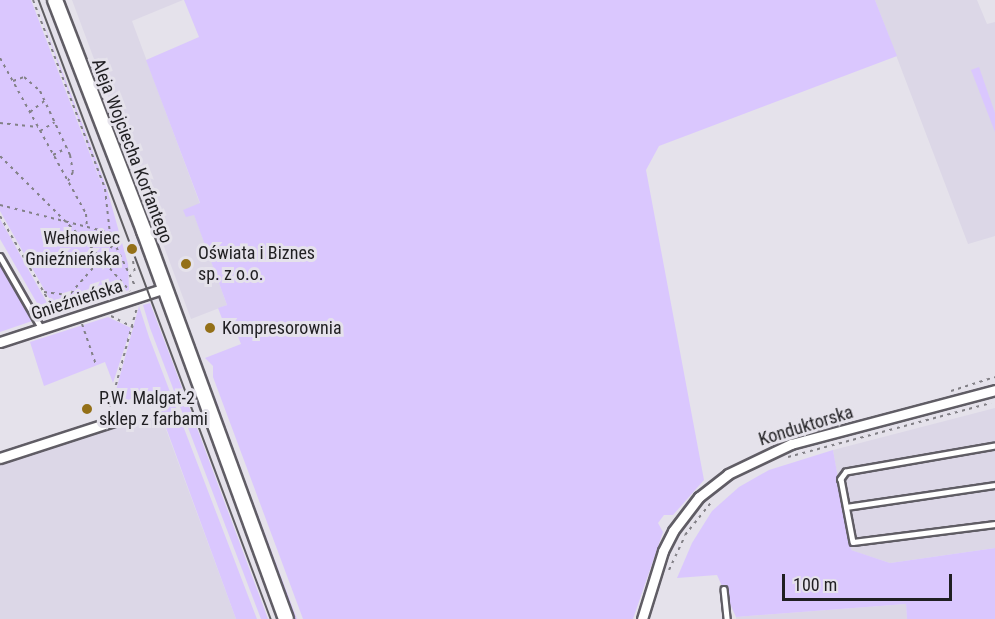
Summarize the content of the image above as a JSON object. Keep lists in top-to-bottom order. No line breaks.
{"streets":{"main road":["Aleja Wojciecha Korfantego"],"street":["Gnieźnieńska","Konduktorska"]},"crossings":[["Aleja Wojciecha Korfantego","Gnieźnieńska"]],"places":["Wełnowiec Gnieźnieńska","Oświata i Biznes sp. z o.o.","Kompresorownia","P.W. Malgat-2 sklep z farbami"],"scale_bar":"100 m"}
